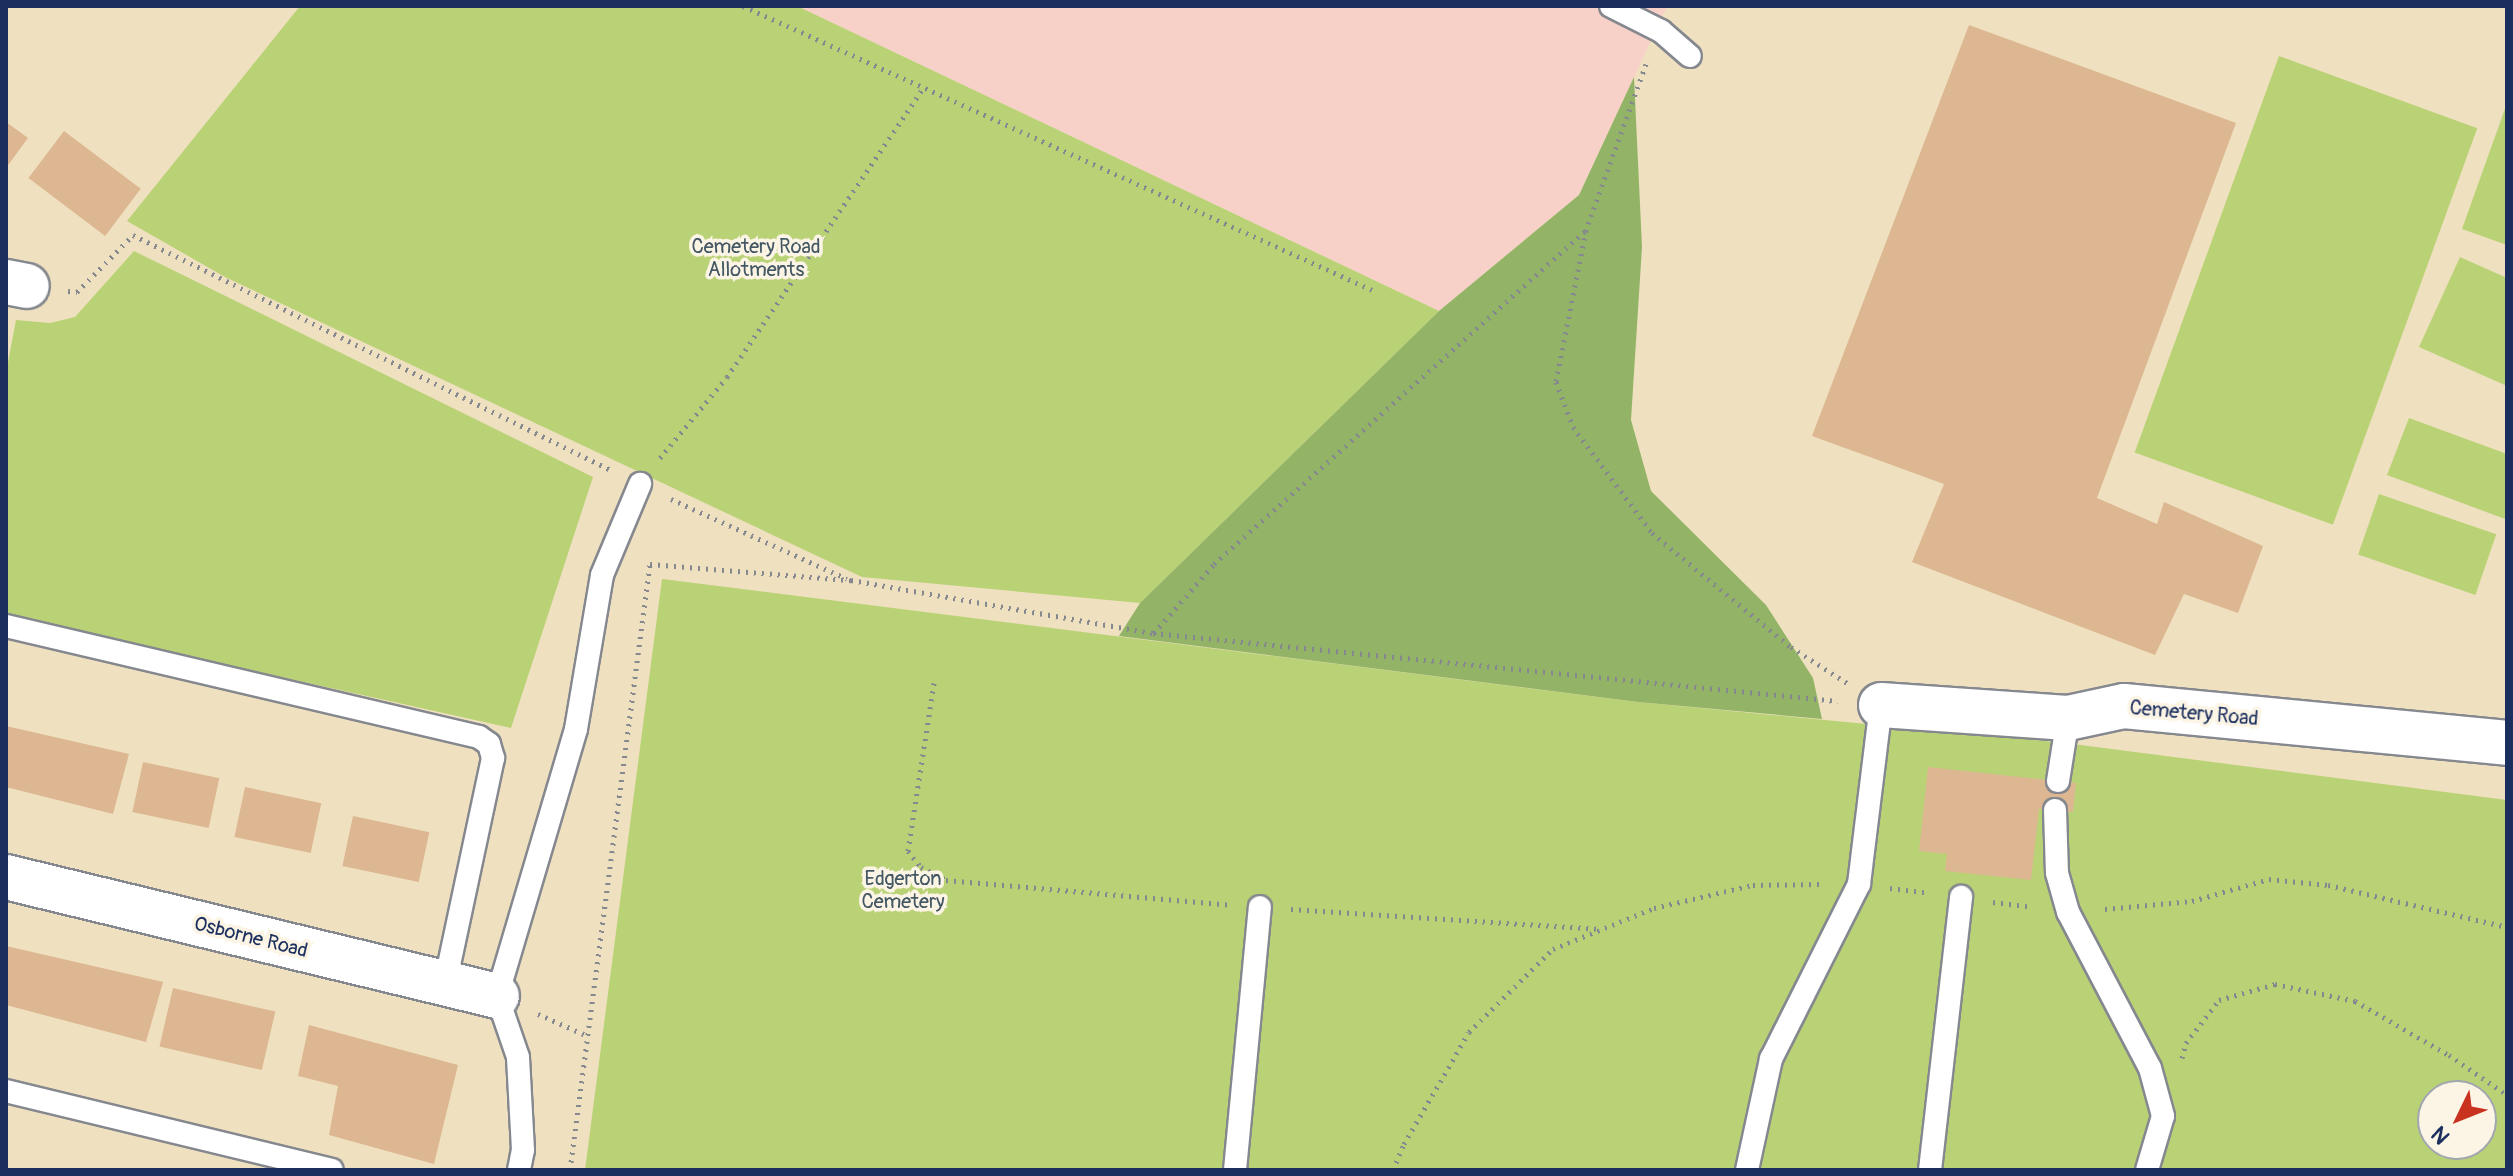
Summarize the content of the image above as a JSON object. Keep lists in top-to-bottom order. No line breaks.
{"streets":{"street":["Cemetery Road","Osborne Road"]},"parks":["Cemetery Road Allotments","Edgerton Cemetery"],"north":"bottom left"}
